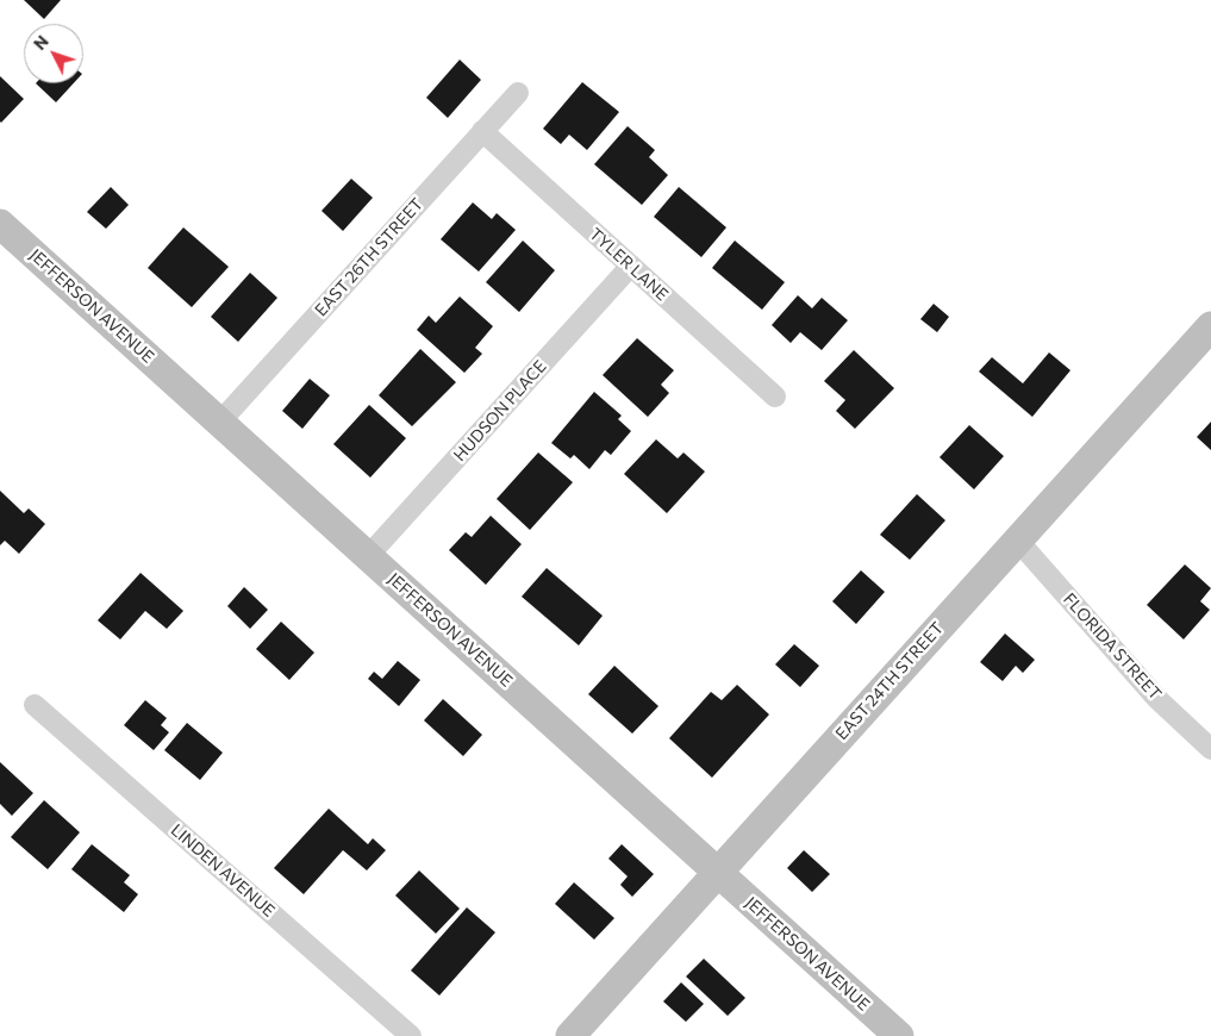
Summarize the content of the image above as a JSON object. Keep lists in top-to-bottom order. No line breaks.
{"streets":{"main road":["JEFFERSON AVENUE","EAST 24TH STREET"],"street":["EAST 26TH STREET","TYLER LANE","HUDSON PLACE","FLORIDA STREET","LINDEN AVENUE"]},"crossings":[["EAST 26TH STREET","TYLER LANE"],["EAST 26TH STREET","JEFFERSON AVENUE"],["TYLER LANE","HUDSON PLACE"],["JEFFERSON AVENUE","HUDSON PLACE"],["JEFFERSON AVENUE","EAST 24TH STREET"],["FLORIDA STREET","EAST 24TH STREET"]],"north":"top left"}
